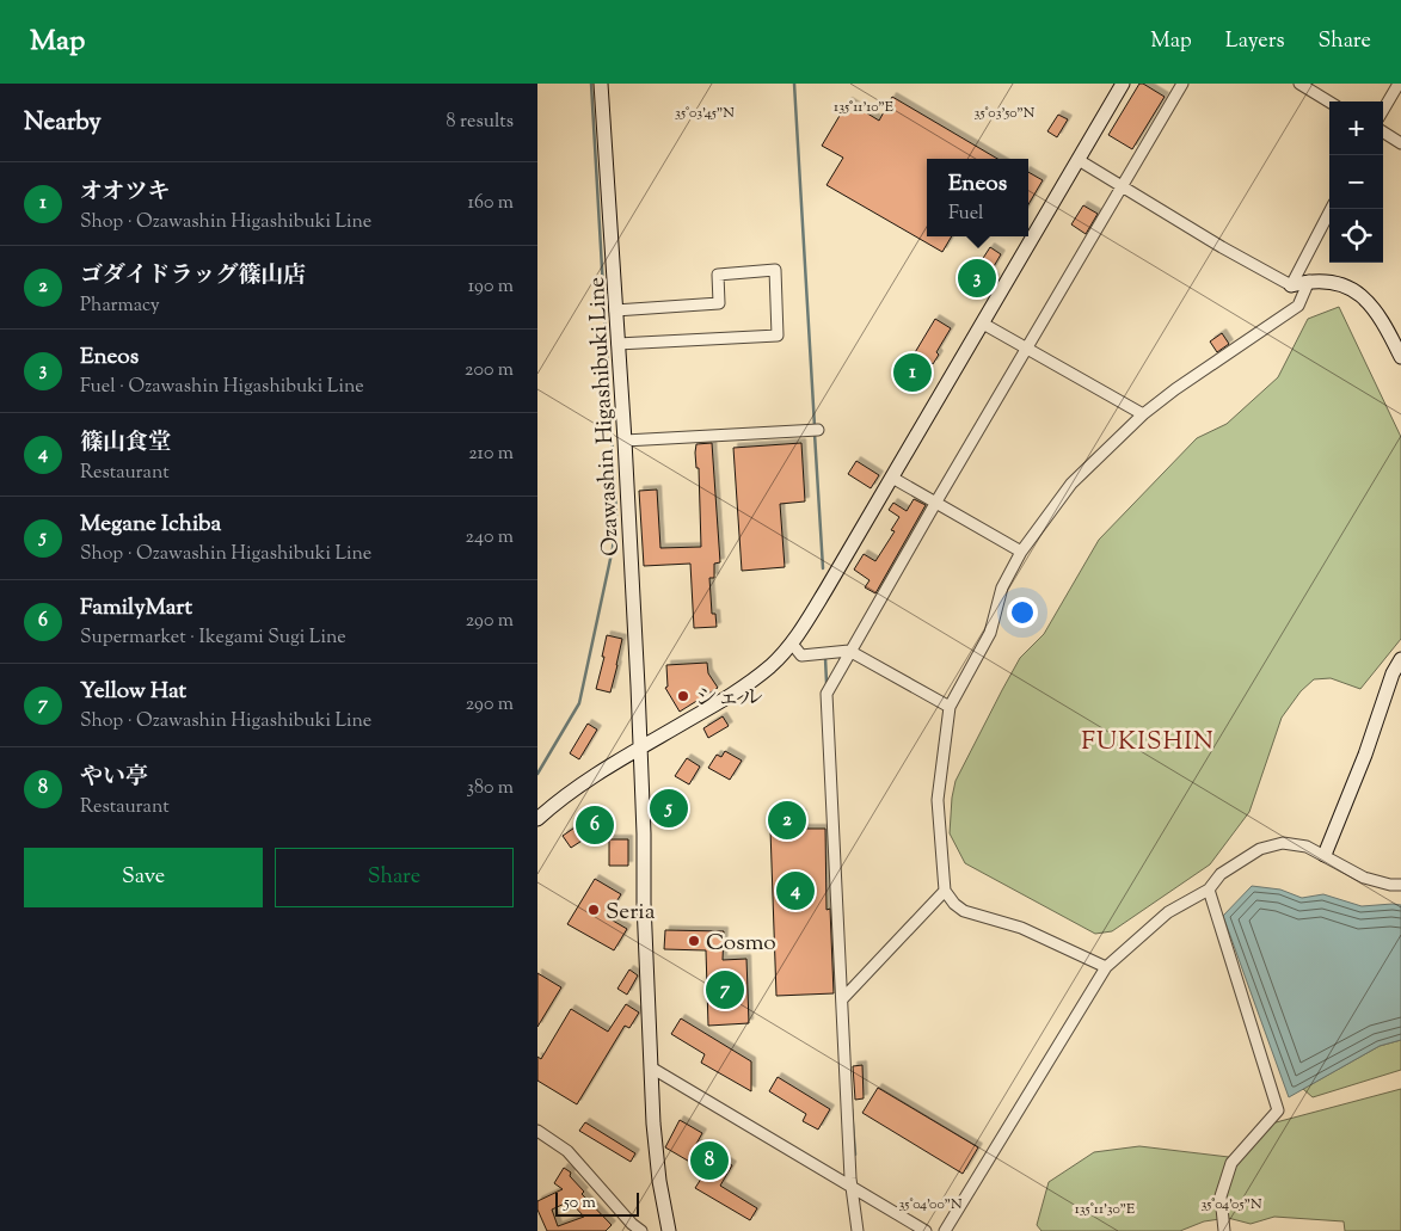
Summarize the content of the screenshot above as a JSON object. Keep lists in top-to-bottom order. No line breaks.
{"streets":{"main road":["Ozawashin Higashibuki Line"]},"districts":["FUKISHIN"],"places":["シェル","Seria","Cosmo"],"scale_bar":"50 m","page":{"header":"Map","nav":["Map","Layers","Share"],"heading":["Nearby","8 results"],"map_buttons":["+","−"],"popup":["Eneos","Fuel"],"list":[{"mark":"1","name":"オオツキ","note":"Shop · Ozawashin Higashibuki Line","value":"160 m"},{"mark":"2","name":"ゴダイドラッグ篠山店","note":"Pharmacy","value":"190 m"},{"mark":"3","name":"Eneos","note":"Fuel · Ozawashin Higashibuki Line","value":"200 m"},{"mark":"4","name":"篠山食堂","note":"Restaurant","value":"210 m"},{"mark":"5","name":"Megane Ichiba","note":"Shop · Ozawashin Higashibuki Line","value":"240 m"},{"mark":"6","name":"FamilyMart","note":"Supermarket · Ikegami Sugi Line","value":"290 m"},{"mark":"7","name":"Yellow Hat","note":"Shop · Ozawashin Higashibuki Line","value":"290 m"},{"mark":"8","name":"やい亭","note":"Restaurant","value":"380 m"}],"pins":["3","1","5","2","6","4","7","8"],"buttons":["Save","Share"],"scale":"50 m"},"coordinates":["135°11'10\"E","35°03'45\"N","35°03'50\"N","35°04'00\"N","35°04'05\"N","135°11'30\"E"]}
